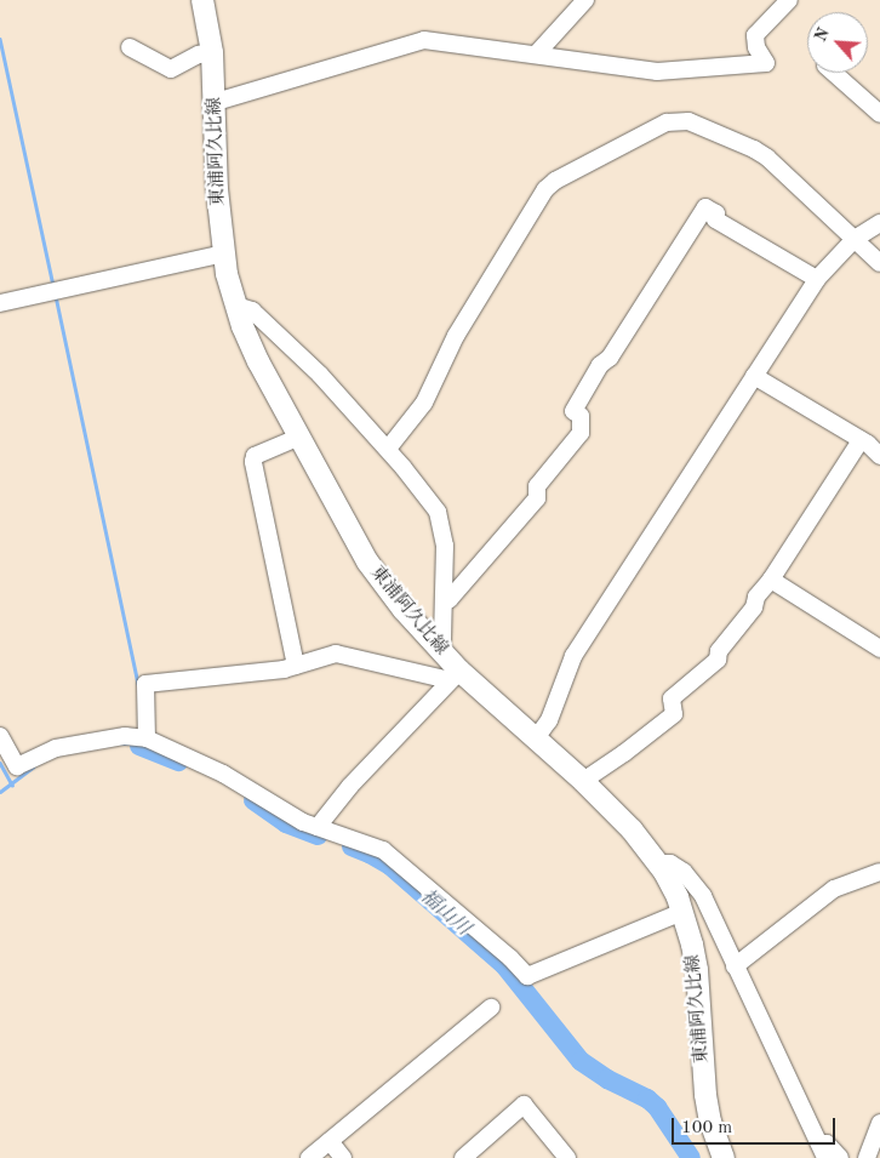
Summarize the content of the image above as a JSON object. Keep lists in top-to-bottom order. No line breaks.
{"streets":{"main road":["東浦阿久比線"]},"water":["福山川"],"scale_bar":"100 m","north":"top left"}
